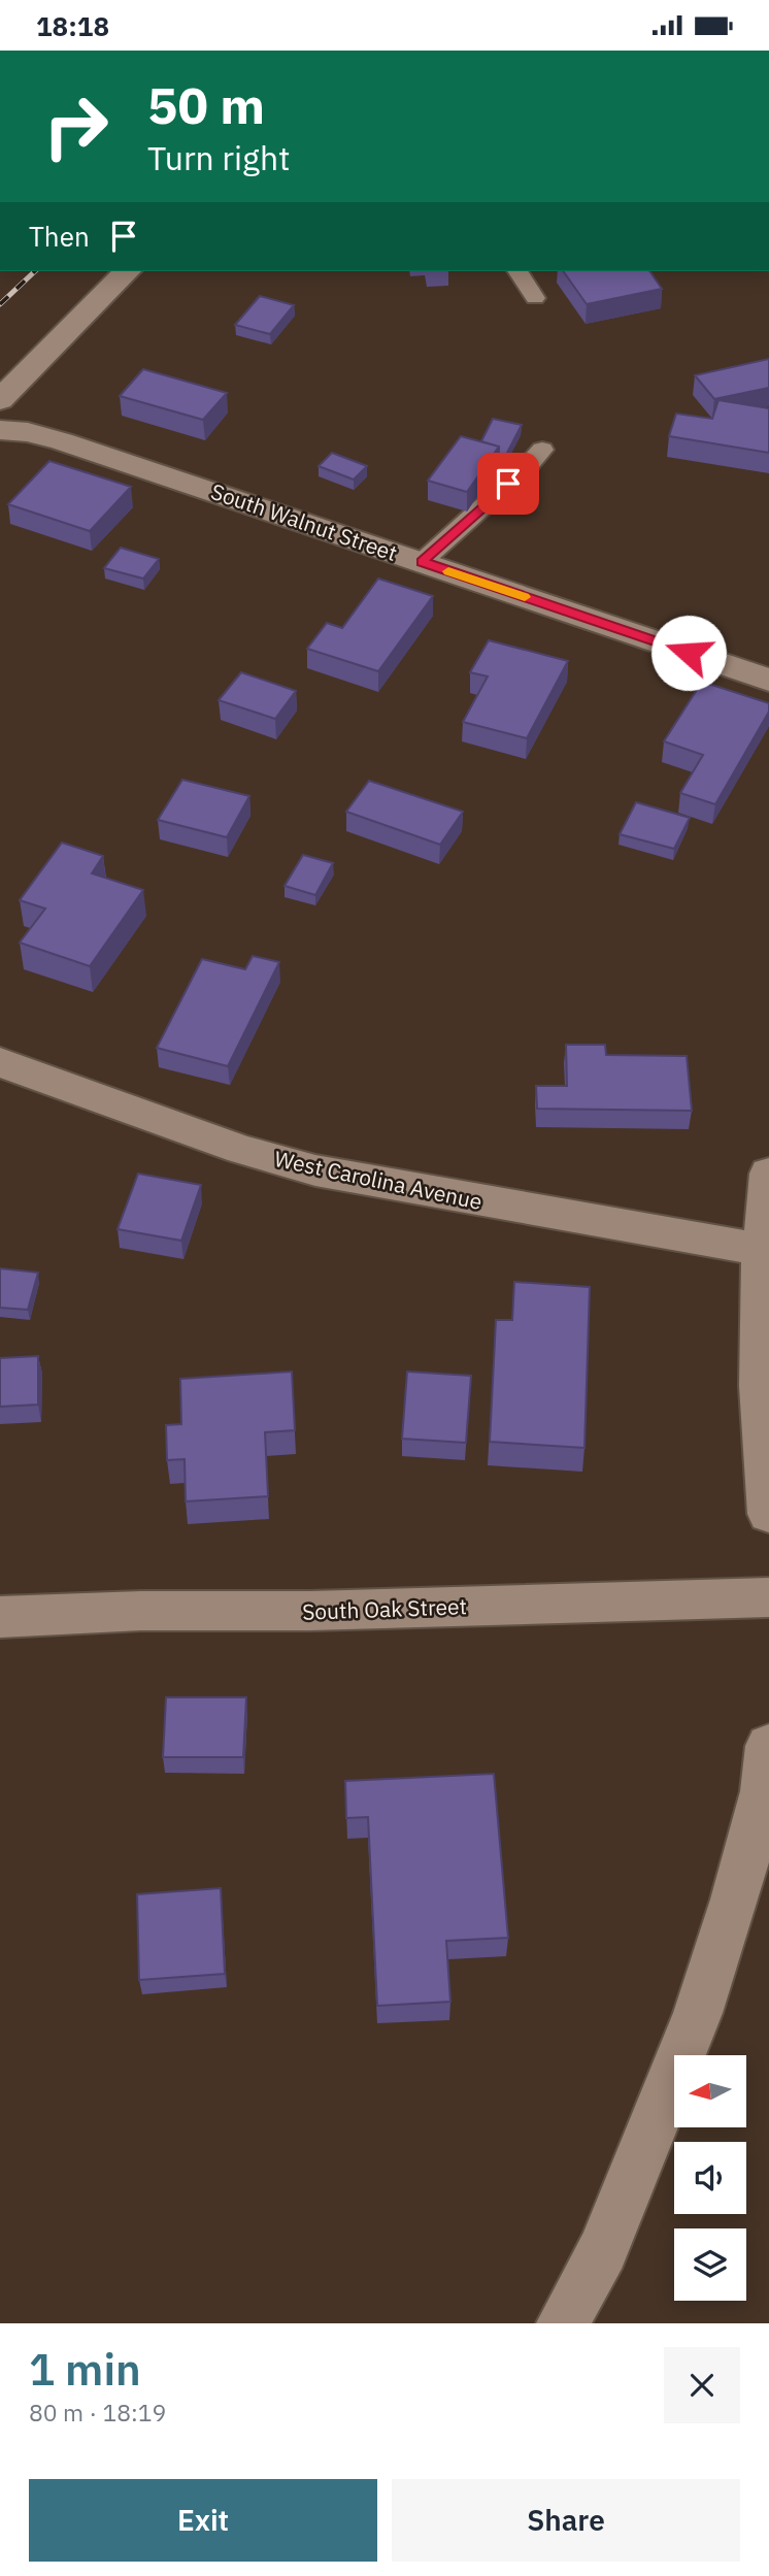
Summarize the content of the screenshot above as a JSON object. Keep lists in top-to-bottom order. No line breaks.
{"streets":{"street":["South Walnut Street","West Carolina Avenue","South Oak Street"]},"north":"left","page":{"status":"18:18","turn":["50 m","Turn right"],"then":"Then","heading":["1 min","80 m · 18:19"],"buttons":["Exit","Share"]}}
